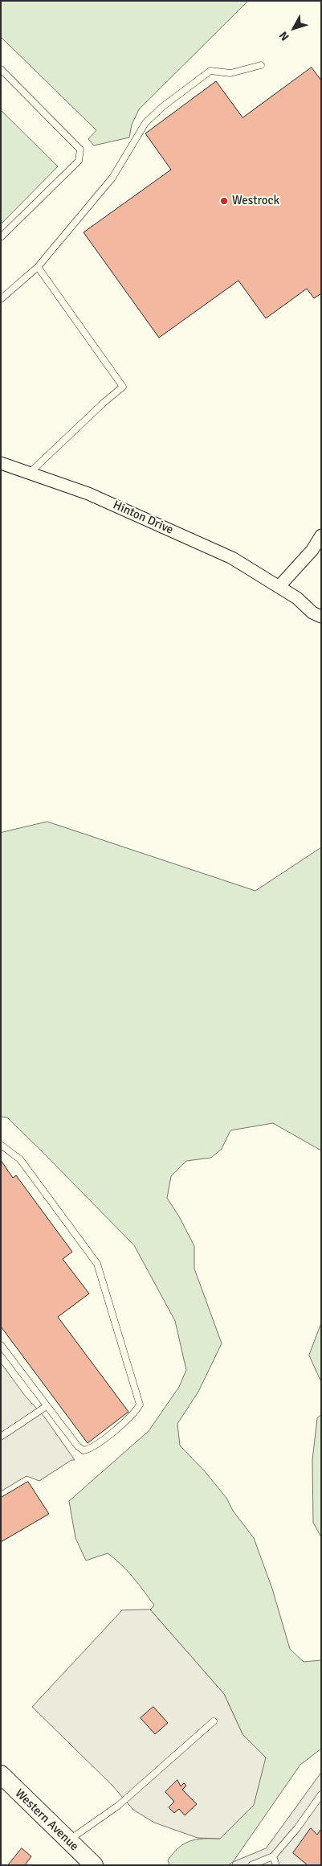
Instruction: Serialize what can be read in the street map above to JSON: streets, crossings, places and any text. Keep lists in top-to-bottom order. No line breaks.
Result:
{"streets":{"main road":["Western Avenue"],"street":["Hinton Drive"]},"places":["Westrock"],"north":"bottom left"}
